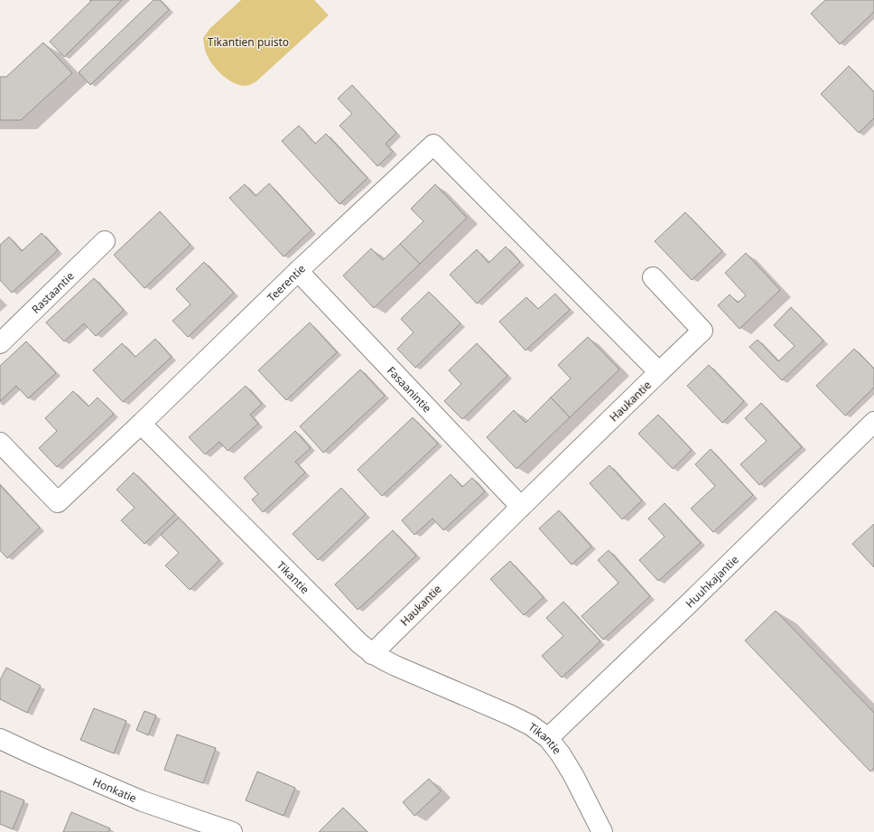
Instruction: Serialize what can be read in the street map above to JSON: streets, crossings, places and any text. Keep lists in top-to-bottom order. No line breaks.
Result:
{"streets":{"street":["Teerentie","Rastaantie","Fasaanintie","Haukantie","Tikantie","Huuhkajantie","Honkatie"]},"crossings":[["Teerentie","Fasaanintie"],["Teerentie","Haukantie"],["Teerentie","Tikantie"],["Fasaanintie","Haukantie"],["Haukantie","Tikantie"],["Tikantie","Huuhkajantie"]],"parks":["Tikantien puisto"]}
